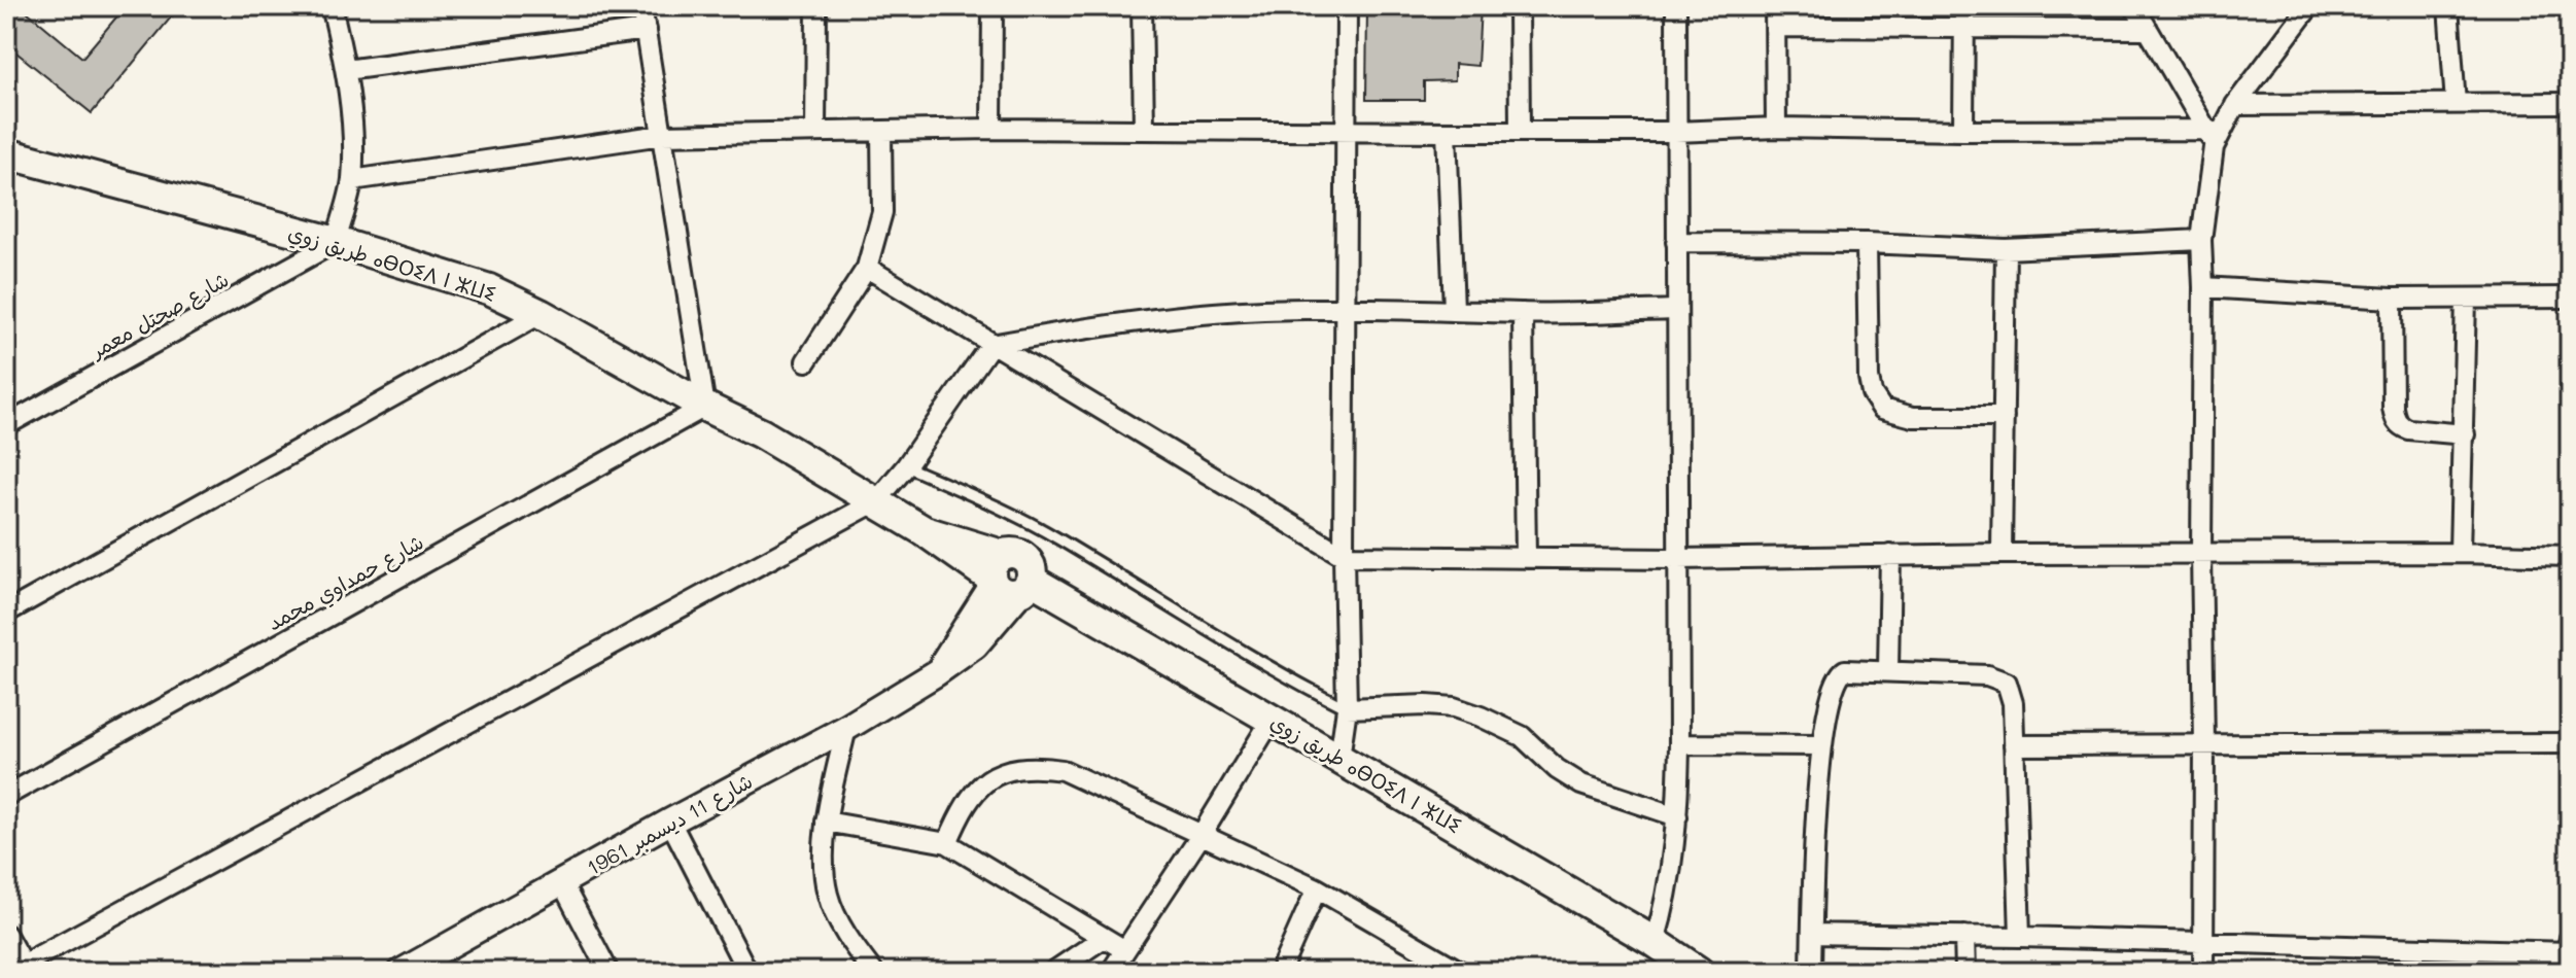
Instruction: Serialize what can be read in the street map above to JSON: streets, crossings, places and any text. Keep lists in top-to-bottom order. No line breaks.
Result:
{"streets":{"main road":["طريق زوي ⴰⴱⵔⵉⴷ ⵏ ⵣⵡⵉ","شارع 11 ديسمبر 1961"],"street":["شارع صحتل معمر","شارع حمداوي محمد"]},"crossings":[["طريق زوي ⴰⴱⵔⵉⴷ ⵏ ⵣⵡⵉ","شارع صحتل معمر"],["طريق زوي ⴰⴱⵔⵉⴷ ⵏ ⵣⵡⵉ","شارع حمداوي محمد"],["طريق زوي ⴰⴱⵔⵉⴷ ⵏ ⵣⵡⵉ","شارع 11 ديسمبر 1961"]]}
